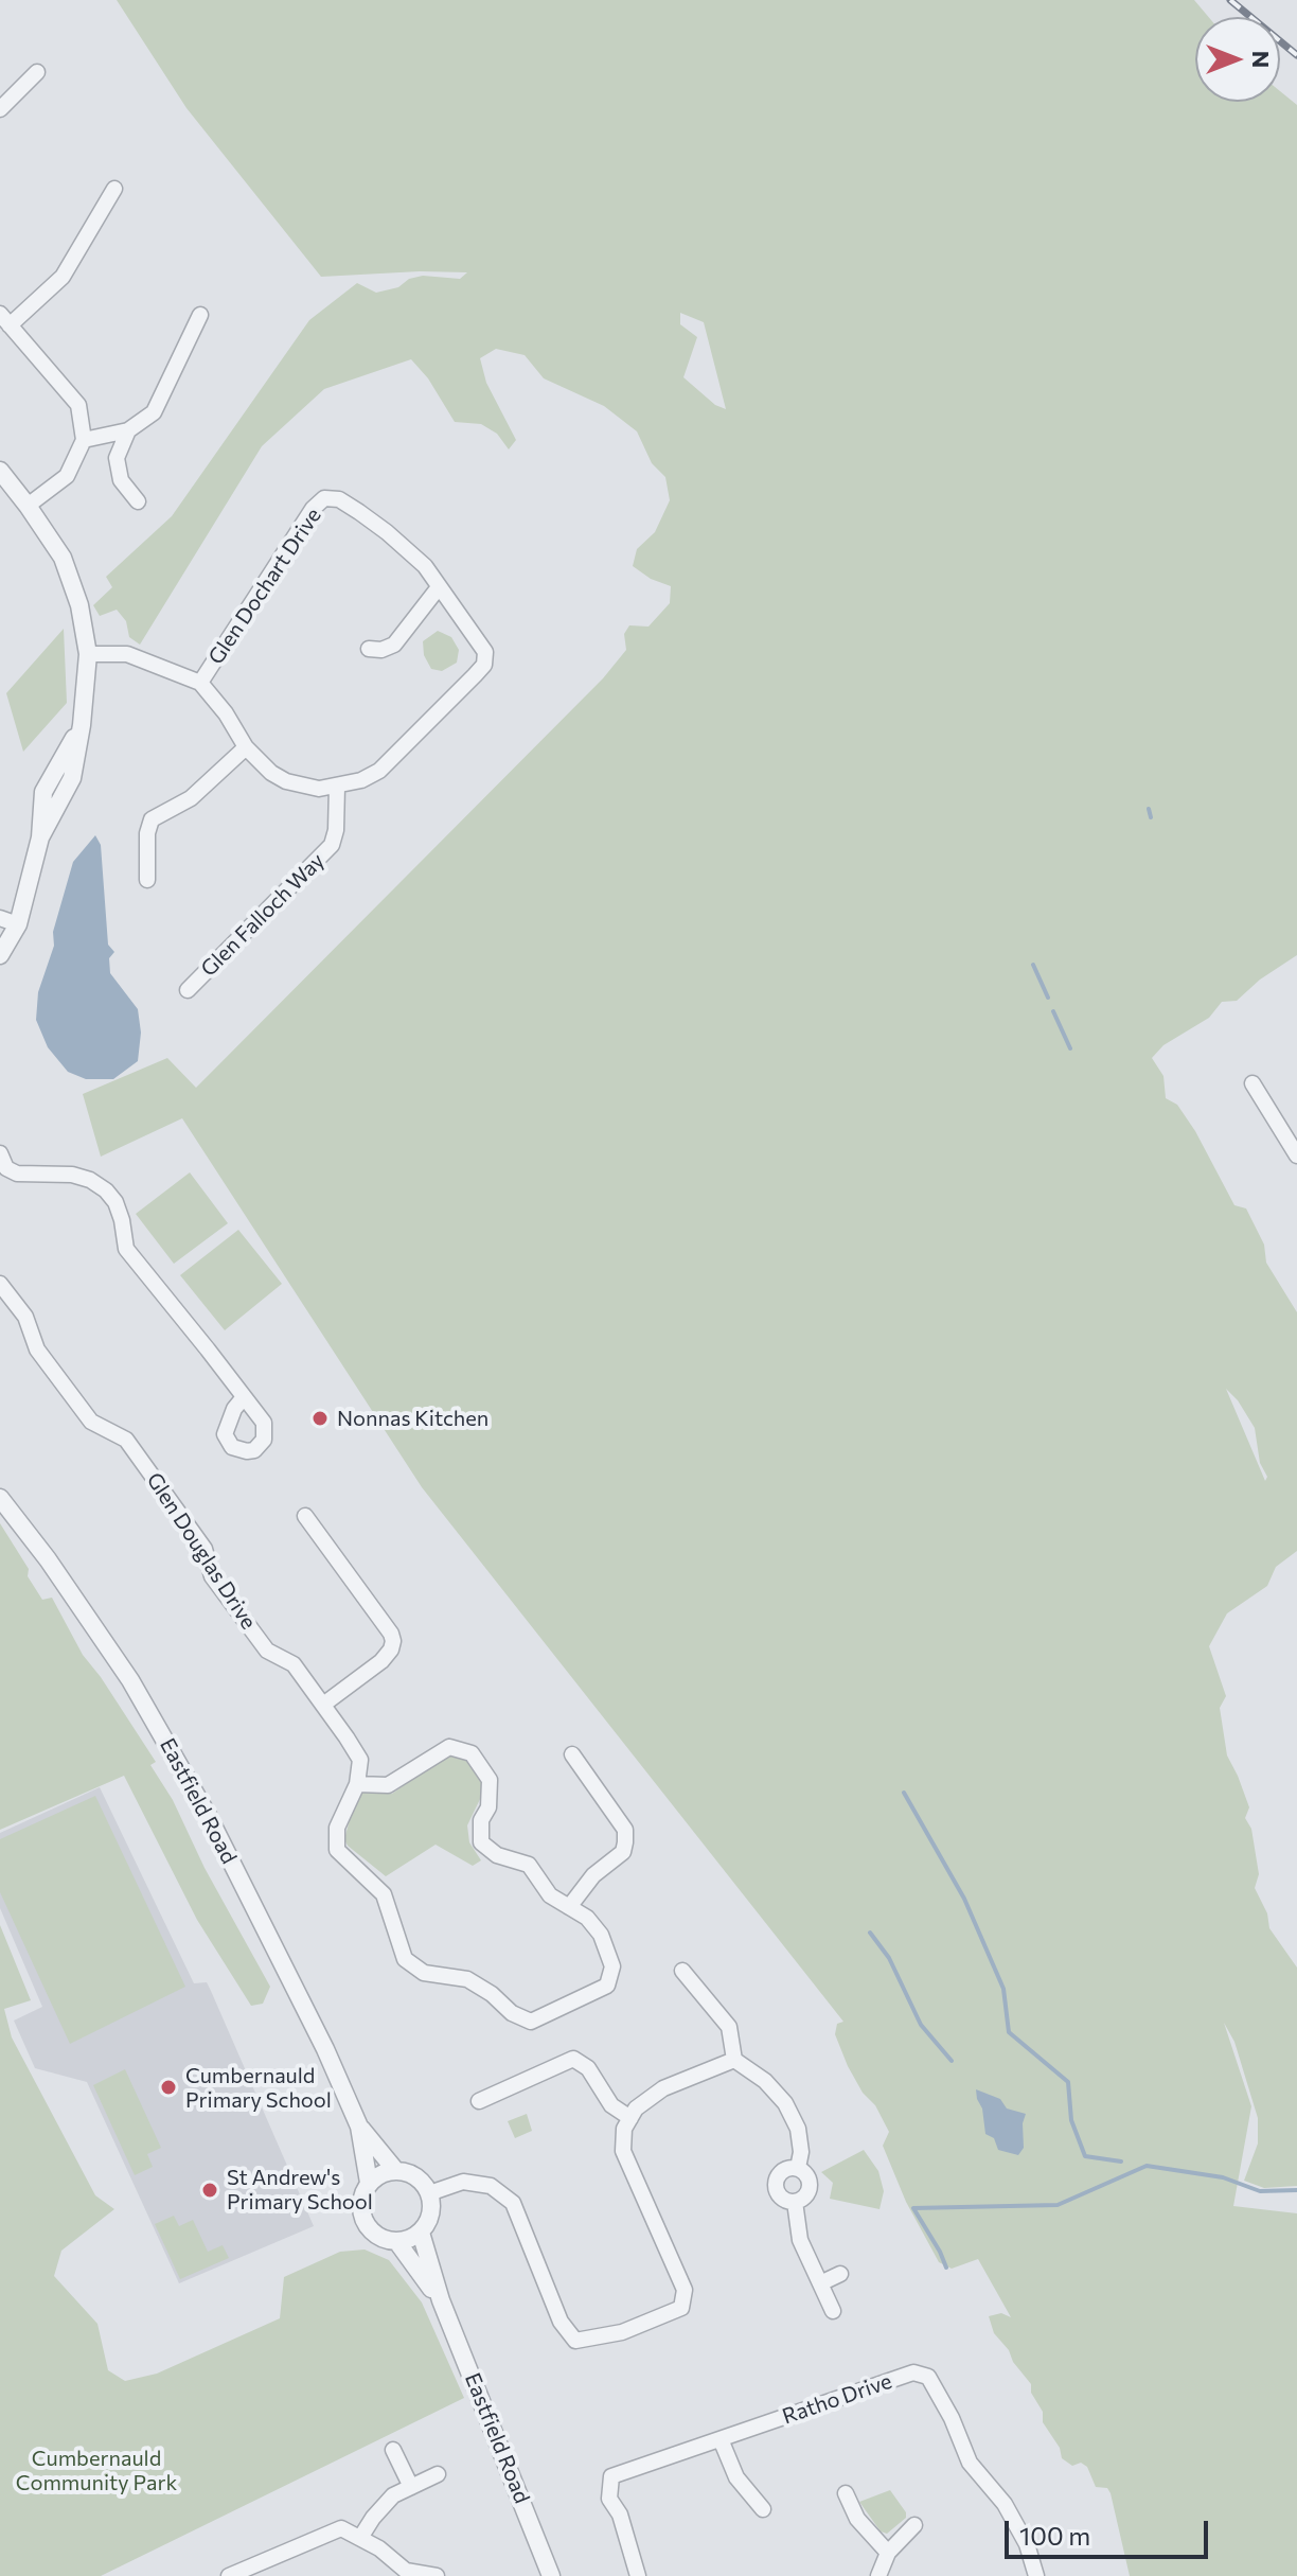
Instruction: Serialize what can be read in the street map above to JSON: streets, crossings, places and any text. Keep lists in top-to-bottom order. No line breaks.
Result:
{"streets":{"street":["Glen Dochart Drive","Glen Falloch Way","Glen Douglas Drive","Eastfield Road","Ratho Drive"]},"crossings":[["Glen Dochart Drive","Glen Falloch Way"]],"parks":["Cumbernauld Community Park"],"places":["Nonnas Kitchen","Cumbernauld Primary School","St Andrew's Primary School"],"scale_bar":"100 m","north":"right"}
